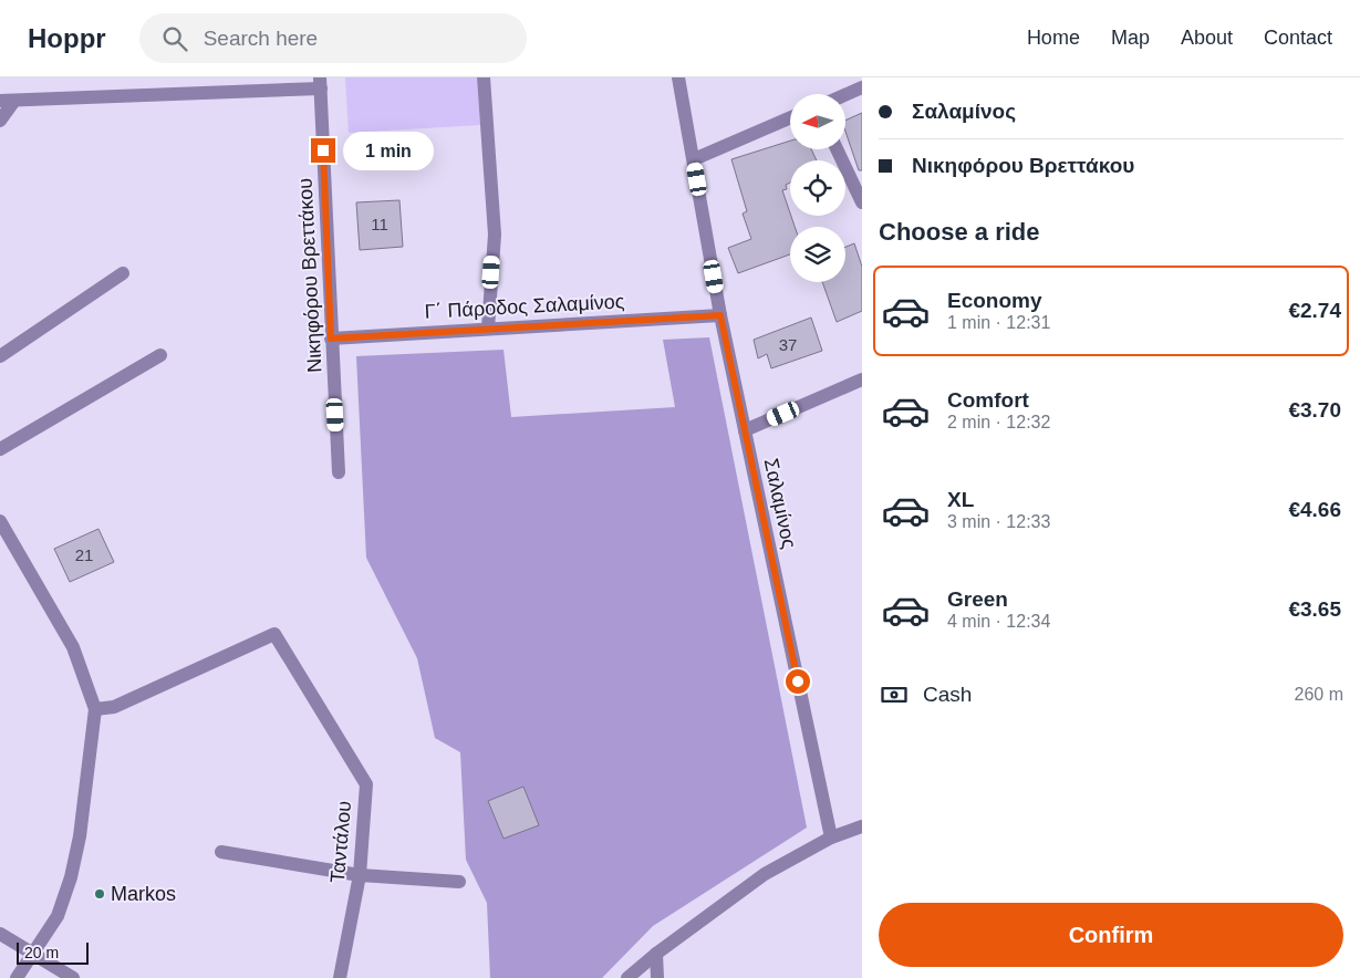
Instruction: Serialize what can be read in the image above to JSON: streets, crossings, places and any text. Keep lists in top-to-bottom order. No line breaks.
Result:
{"streets":{"street":["Νικηφόρου Βρεττάκου","Γ΄ Πάροδος Σαλαμίνος","Σαλαμίνος","Ταντάλου"]},"crossings":[["Νικηφόρου Βρεττάκου","Γ΄ Πάροδος Σαλαμίνος"],["Γ΄ Πάροδος Σαλαμίνος","Σαλαμίνος"]],"places":["Markos"],"house_numbers":["11","37","21"],"scale_bar":"20 m","north":"left","page":{"header":"Hoppr","search":"Search here","nav":["Home","Map","About","Contact"],"banner":["Σαλαμίνος","Νικηφόρου Βρεττάκου"],"bubble":"1 min","heading":"Choose a ride","list":[{"name":"Economy","note":"1 min · 12:31","value":"€2.74"},{"name":"Comfort","note":"2 min · 12:32","value":"€3.70"},{"name":"XL","note":"3 min · 12:33","value":"€4.66"},{"name":"Green","note":"4 min · 12:34","value":"€3.65"}],"pay":["Cash","260 m"],"buttons":"Confirm","scale":"20 m"}}
